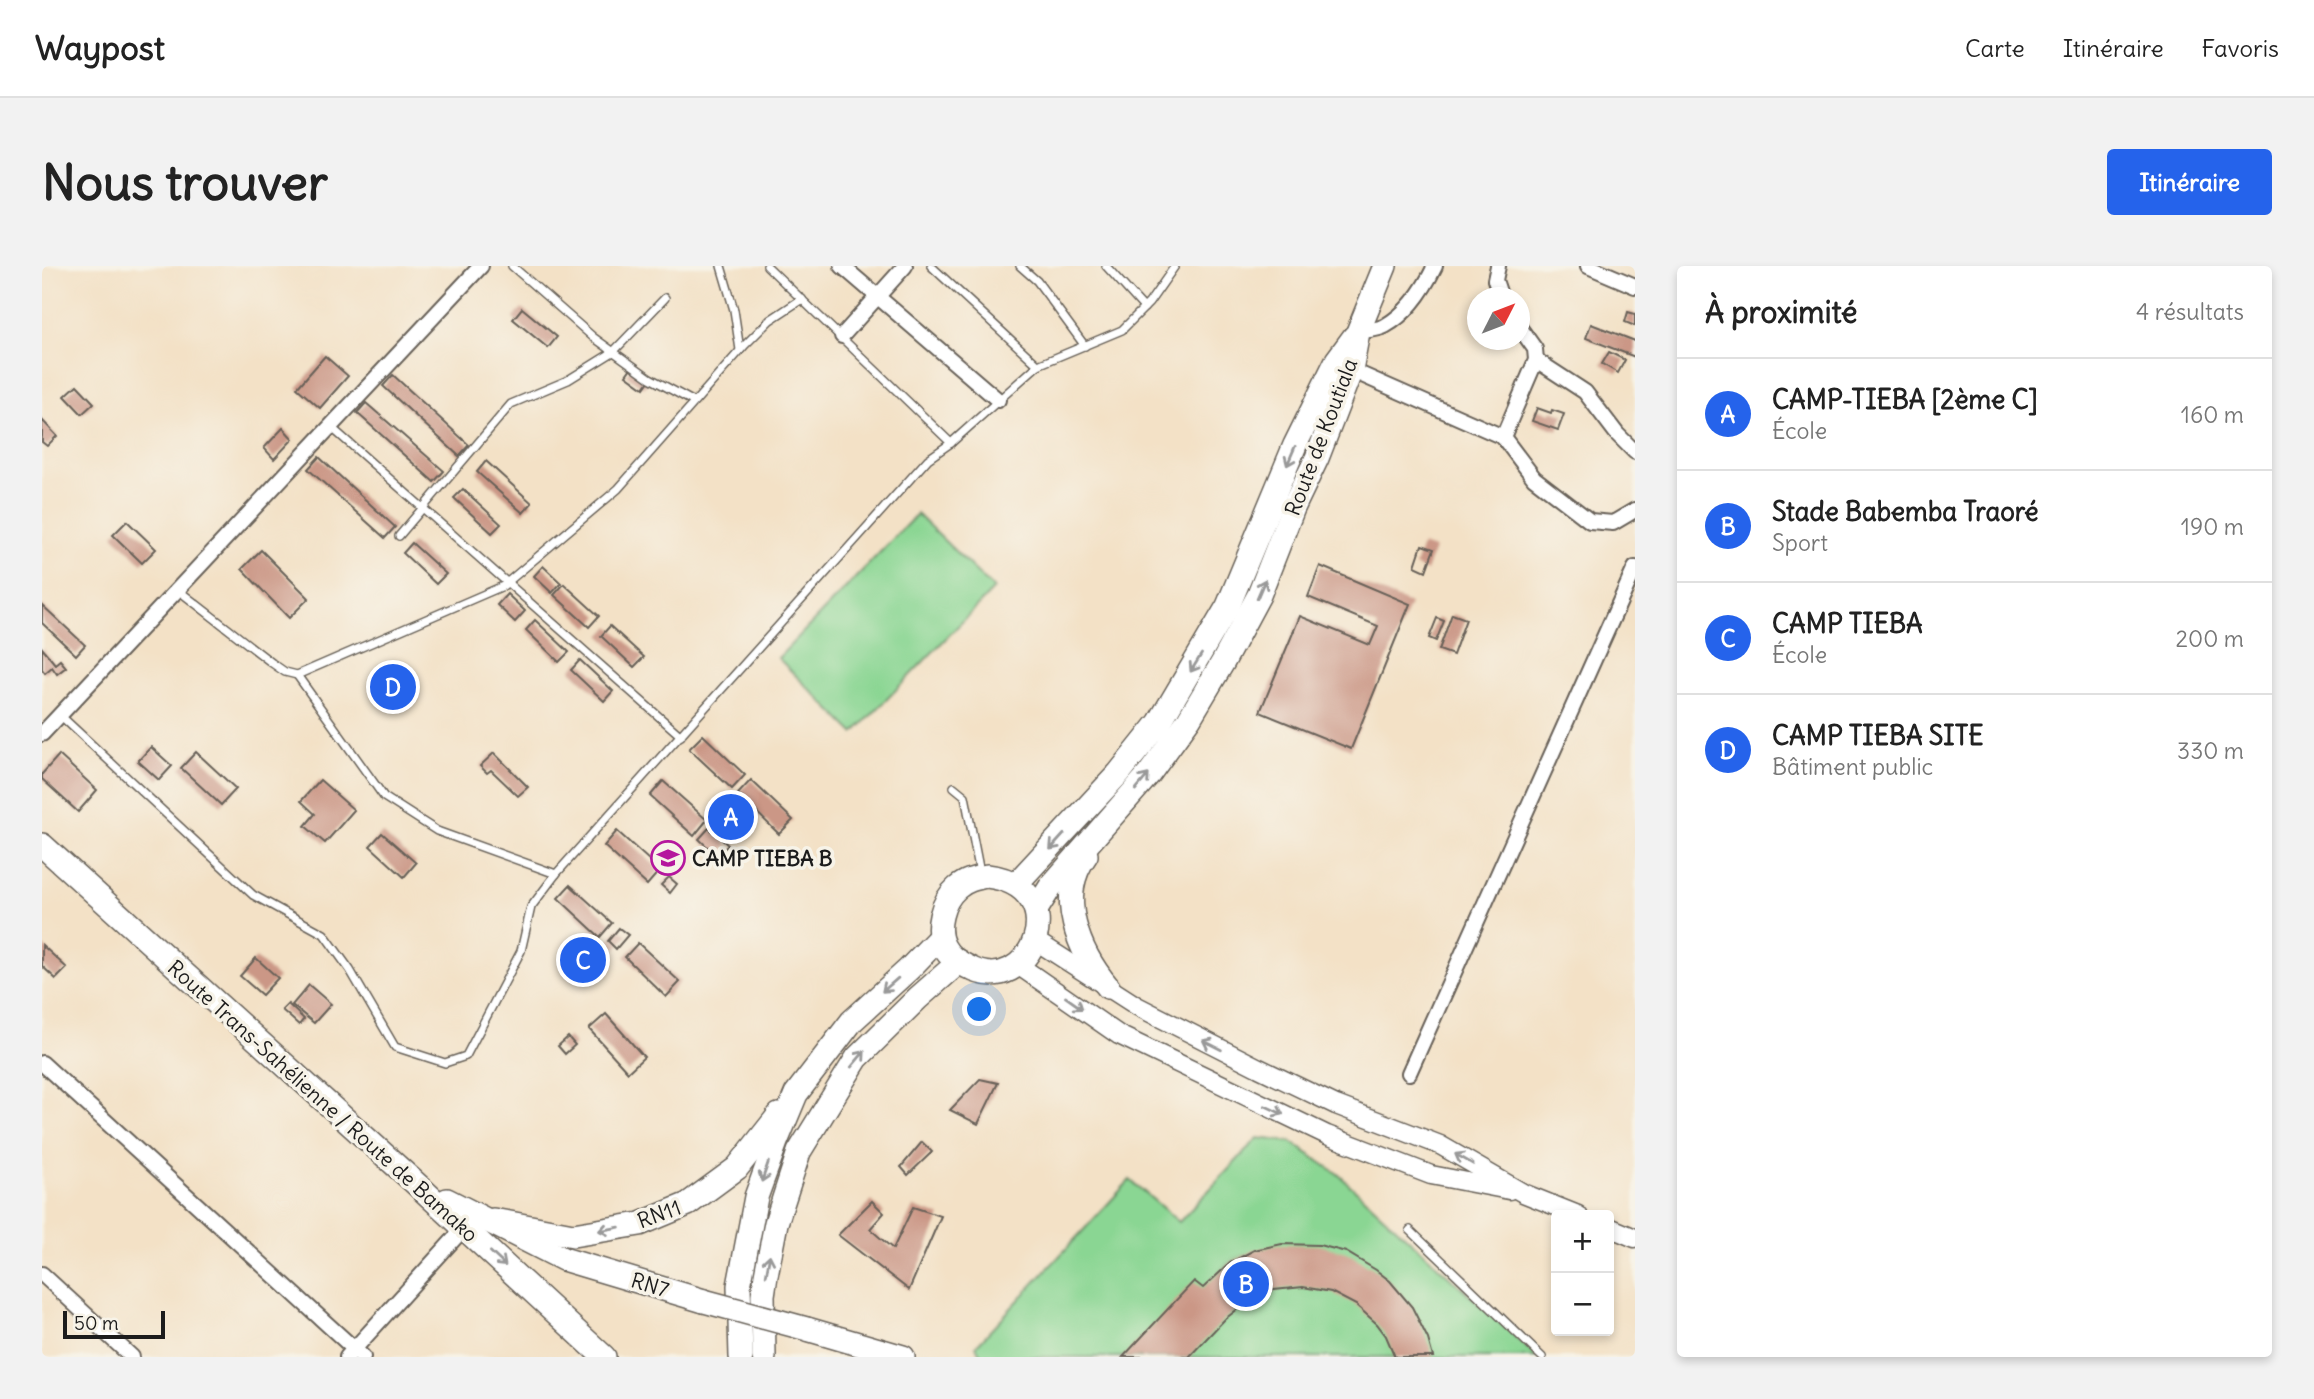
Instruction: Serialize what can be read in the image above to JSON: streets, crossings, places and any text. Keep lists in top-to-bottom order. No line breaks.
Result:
{"streets":{"main road":["Route de Koutiala","Route Trans-Sahélienne / Route de Bamako","RN11","RN7"]},"crossings":[["Route de Koutiala","RN11"],["Route Trans-Sahélienne / Route de Bamako","RN11"],["Route Trans-Sahélienne / Route de Bamako","RN7"],["RN11","RN7"]],"one_way":["RN11"],"places":{"school or university":["CAMP TIEBA B"]},"scale_bar":"50 m","north":"top right","page":{"header":"Waypost","nav":["Carte","Itinéraire","Favoris"],"buttons":"Itinéraire","title":"Nous trouver","heading":["À proximité","4 résultats"],"list":[{"mark":"A","name":"CAMP-TIEBA [2ème C]","note":"École","value":"160 m"},{"mark":"B","name":"Stade Babemba Traoré","note":"Sport","value":"190 m"},{"mark":"C","name":"CAMP TIEBA","note":"École","value":"200 m"},{"mark":"D","name":"CAMP TIEBA SITE","note":"Bâtiment public","value":"330 m"}],"pins":["D","A","C","B"],"map_buttons":["+","−"],"scale":"50 m"}}
